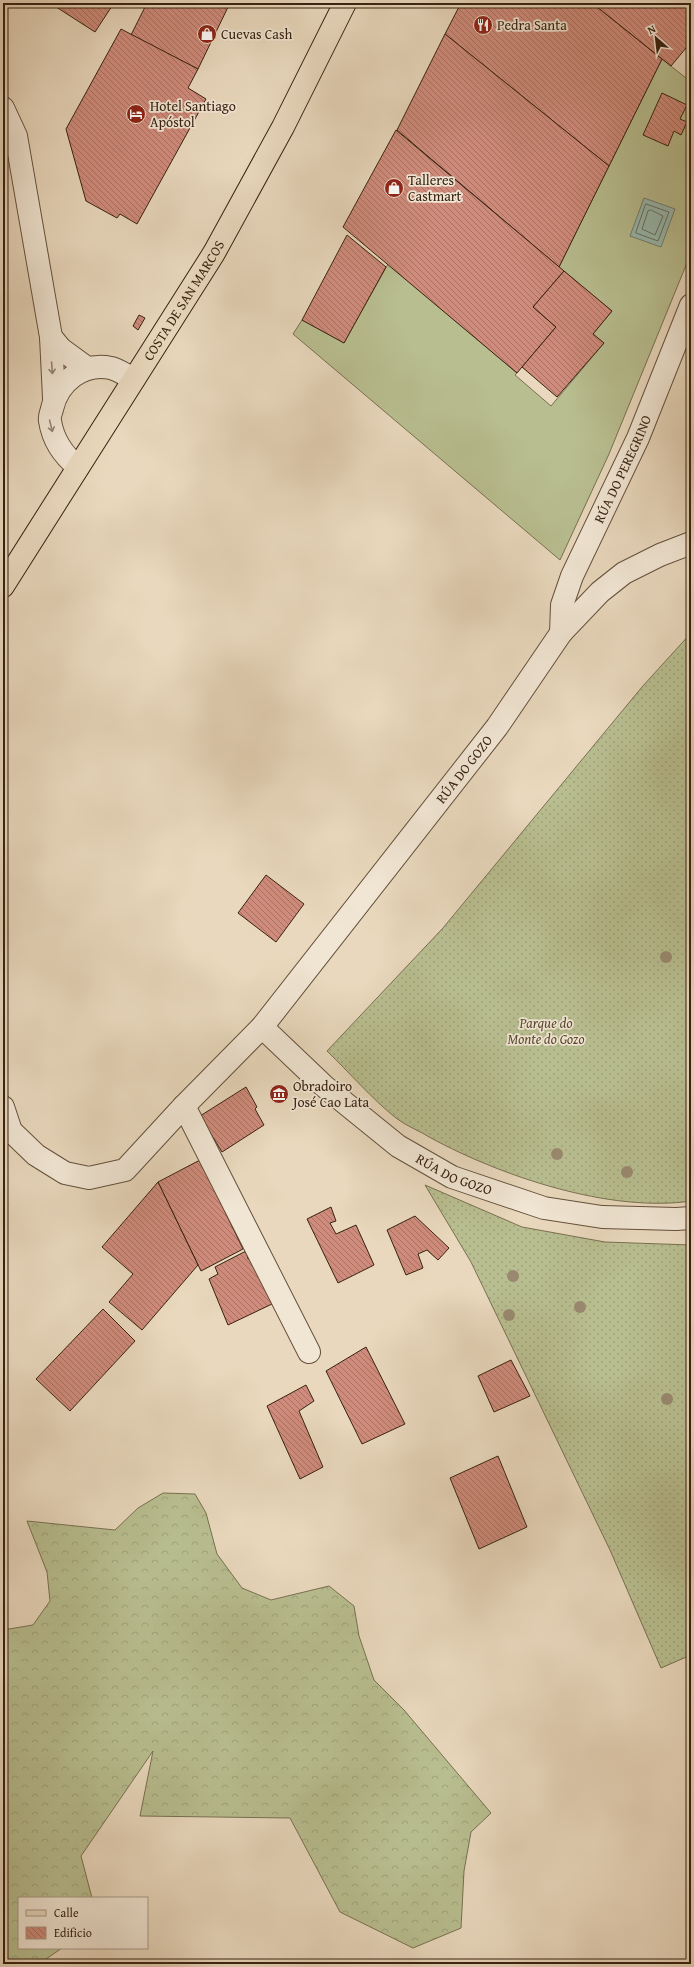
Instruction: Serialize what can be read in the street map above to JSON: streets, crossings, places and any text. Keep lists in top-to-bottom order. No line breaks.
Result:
{"streets":{"main road":["COSTA DE SAN MARCOS"],"street":["RÚA DO PEREGRINO","RÚA DO GOZO"]},"crossings":[["RÚA DO PEREGRINO","RÚA DO GOZO"]],"parks":["Parque do Monte do Gozo"],"places":{"restaurant":["Pedra Santa"],"shop":["Cuevas Cash","Talleres Castmart"],"hotel":["Hotel Santiago Apóstol"],"museum":["Obradoiro José Cao Lata"]},"legend":["Calle","Edificio"],"north":"top left"}
